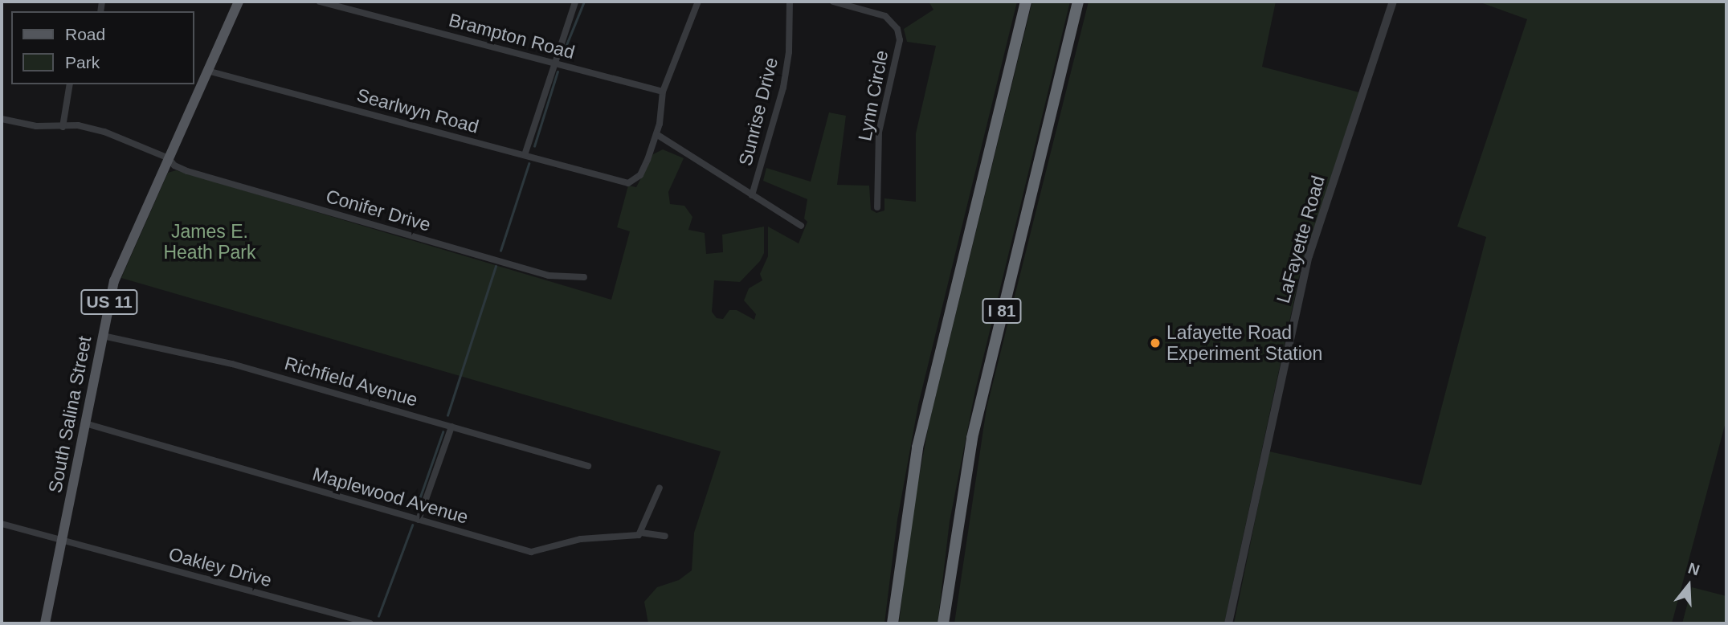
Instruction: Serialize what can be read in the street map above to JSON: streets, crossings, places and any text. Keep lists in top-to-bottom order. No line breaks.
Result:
{"streets":{"highway":["I 81"],"main road":["US 11","South Salina Street"],"street":["Brampton Road","Lynn Circle","Searlwyn Road","Sunrise Drive","Conifer Drive","LaFayette Road","Richfield Avenue","Maplewood Avenue","Oakley Drive"]},"crossings":[["Searlwyn Road","South Salina Street"],["Conifer Drive","South Salina Street"],["Richfield Avenue","South Salina Street"],["South Salina Street","Maplewood Avenue"],["South Salina Street","Oakley Drive"]],"parks":["James E. Heath Park"],"places":["Lafayette Road Experiment Station"],"legend":["Road","Park"],"north":"top"}
